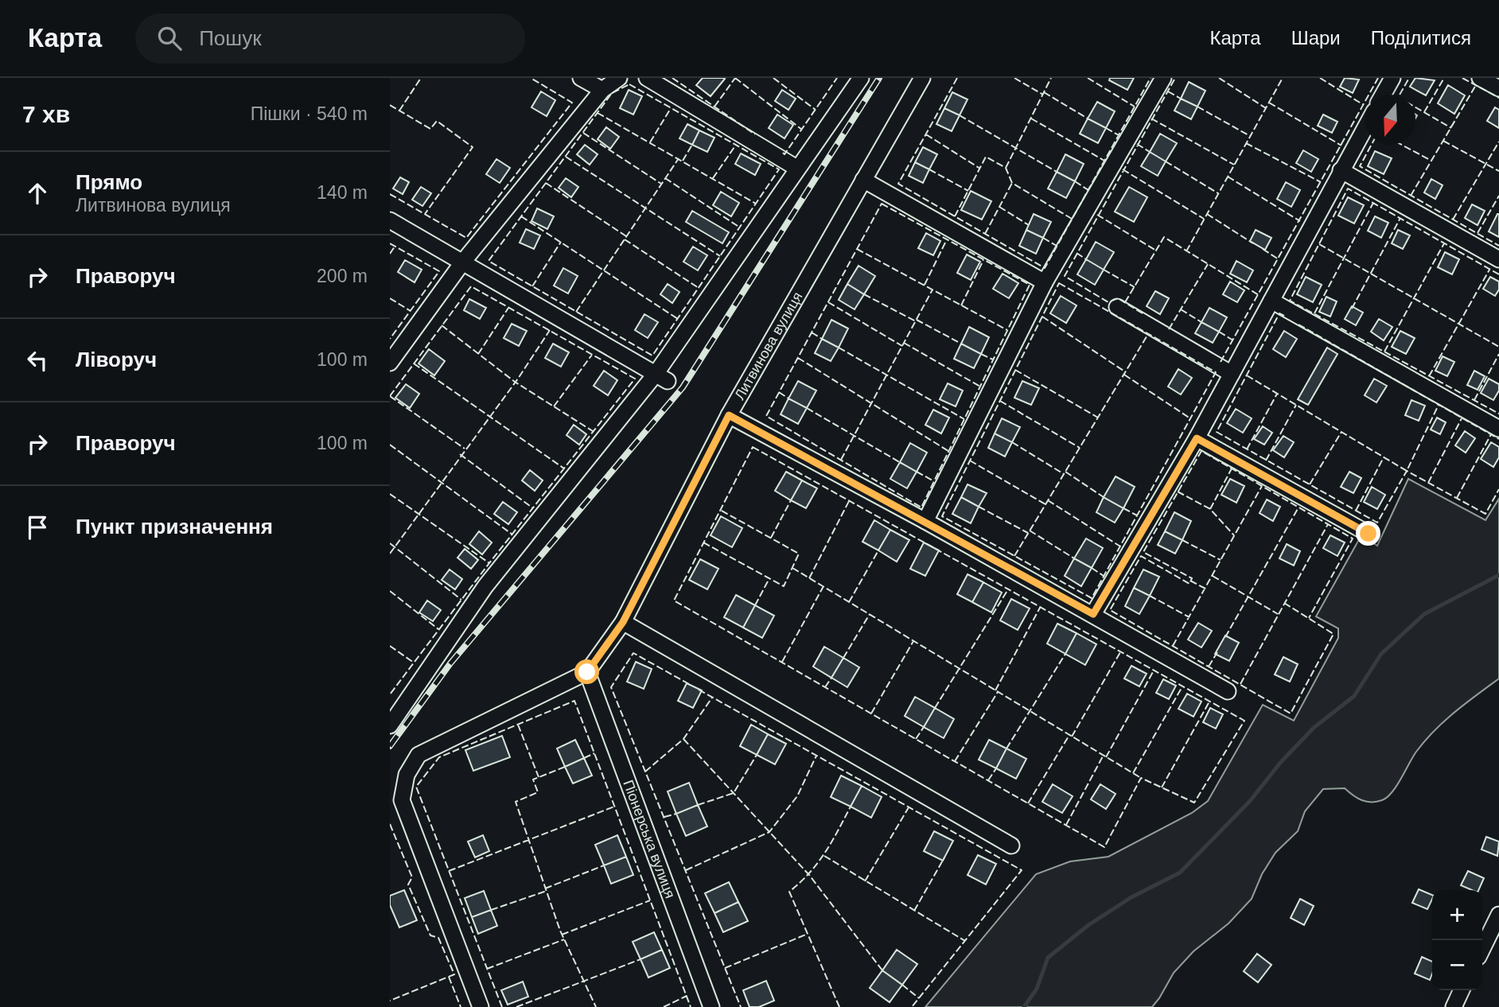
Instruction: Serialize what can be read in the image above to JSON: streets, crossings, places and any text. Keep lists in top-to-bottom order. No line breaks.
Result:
{"streets":{"street":["Литвинова вулиця","Піонерська вулиця"]},"crossings":[["Литвинова вулиця","Піонерська вулиця"]],"north":"bottom","page":{"header":"Карта","search":"Пошук","nav":["Карта","Шари","Поділитися"],"heading":["7 хв","Пішки · 540 m"],"list":[["Прямо","Литвинова вулиця","140 m"],["Праворуч","200 m"],["Ліворуч","100 m"],["Праворуч","100 m"],"Пункт призначення"],"map_buttons":["+","−"]}}
